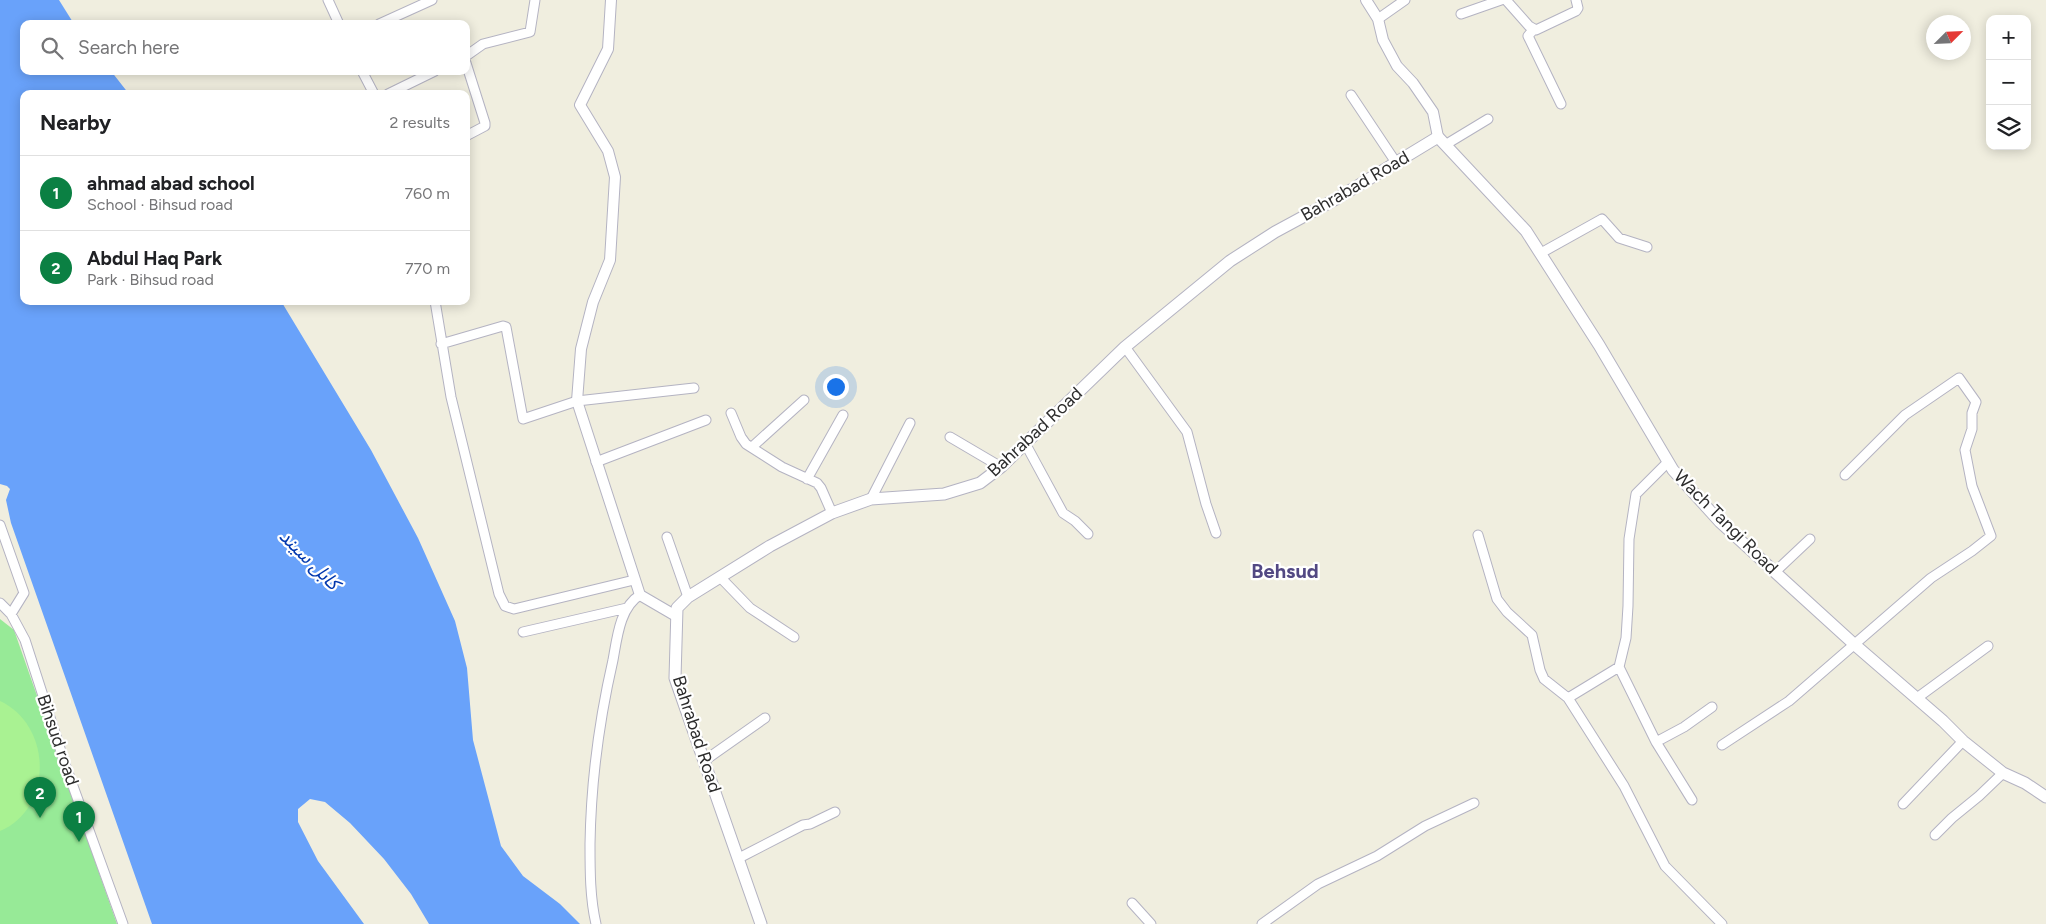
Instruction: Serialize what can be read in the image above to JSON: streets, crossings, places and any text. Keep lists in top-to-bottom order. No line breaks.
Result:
{"streets":{"main road":["Bahrabad Road","Wach Tangi Road"],"street":["Bihsud road"]},"crossings":[["Bahrabad Road","Wach Tangi Road"]],"districts":["Behsud"],"water":["کابل سيند"],"north":"top right","page":{"map_buttons":["+","−"],"search":"Search here","heading":["Nearby","2 results"],"list":[{"mark":"1","name":"ahmad abad school","note":"School · Bihsud road","value":"760 m"},{"mark":"2","name":"Abdul Haq Park","note":"Park · Bihsud road","value":"770 m"}],"pins":["2","1"]}}
